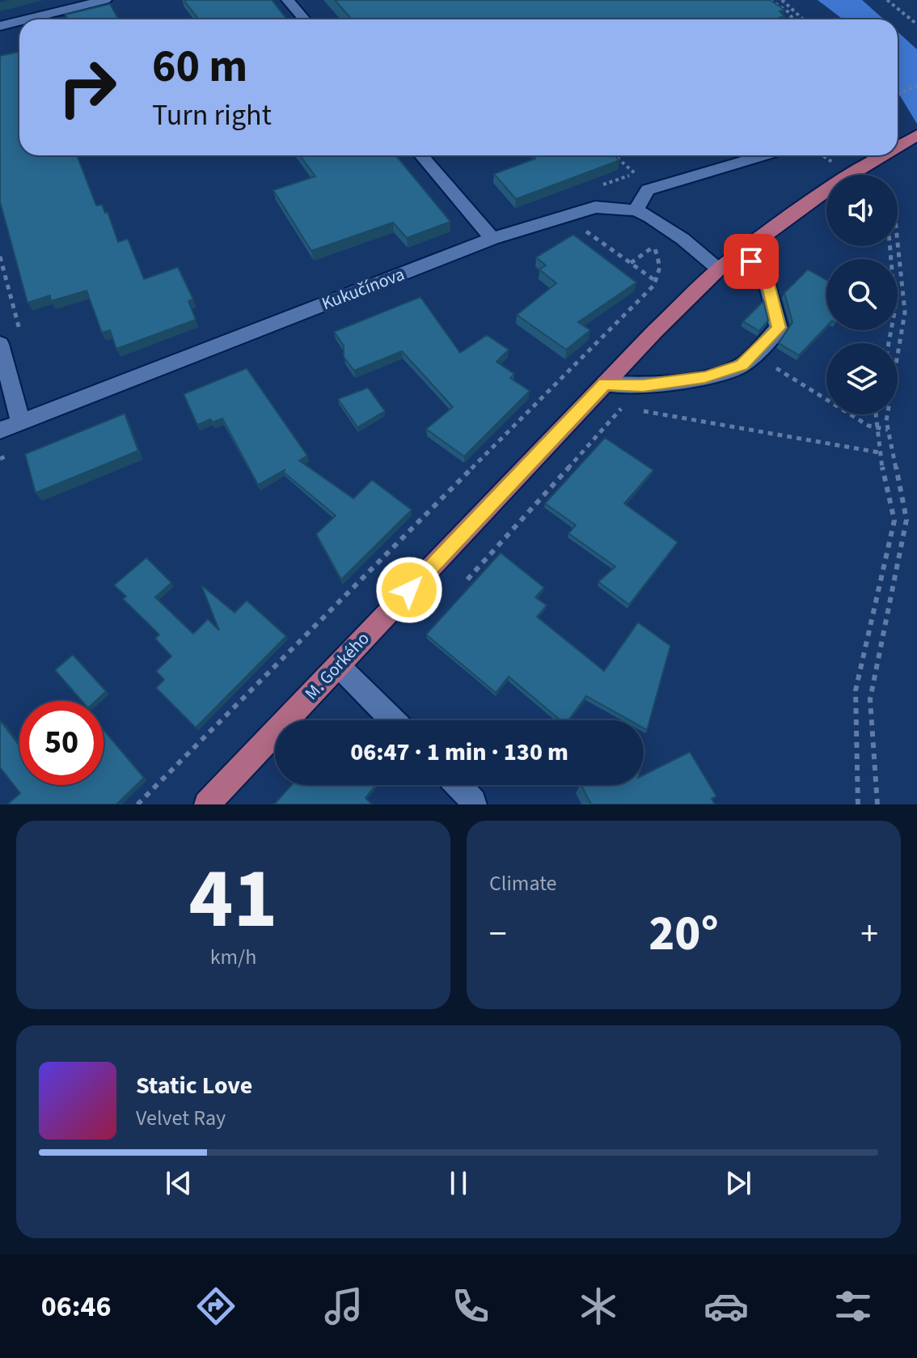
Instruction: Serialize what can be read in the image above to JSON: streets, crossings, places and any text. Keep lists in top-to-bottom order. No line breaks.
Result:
{"streets":{"main road":["M. Gorkého"],"street":["Kukučínova"]},"crossings":[["Kukučínova","M. Gorkého"]],"page":{"turn":["60 m","Turn right"],"limit":"50","trip":"06:47 · 1 min · 130 m","tile":[["41","km/h"],"Climate"],"heat":["−","20°","+"],"song":["Static Love","Velvet Ray"],"tabs":"06:46"}}
